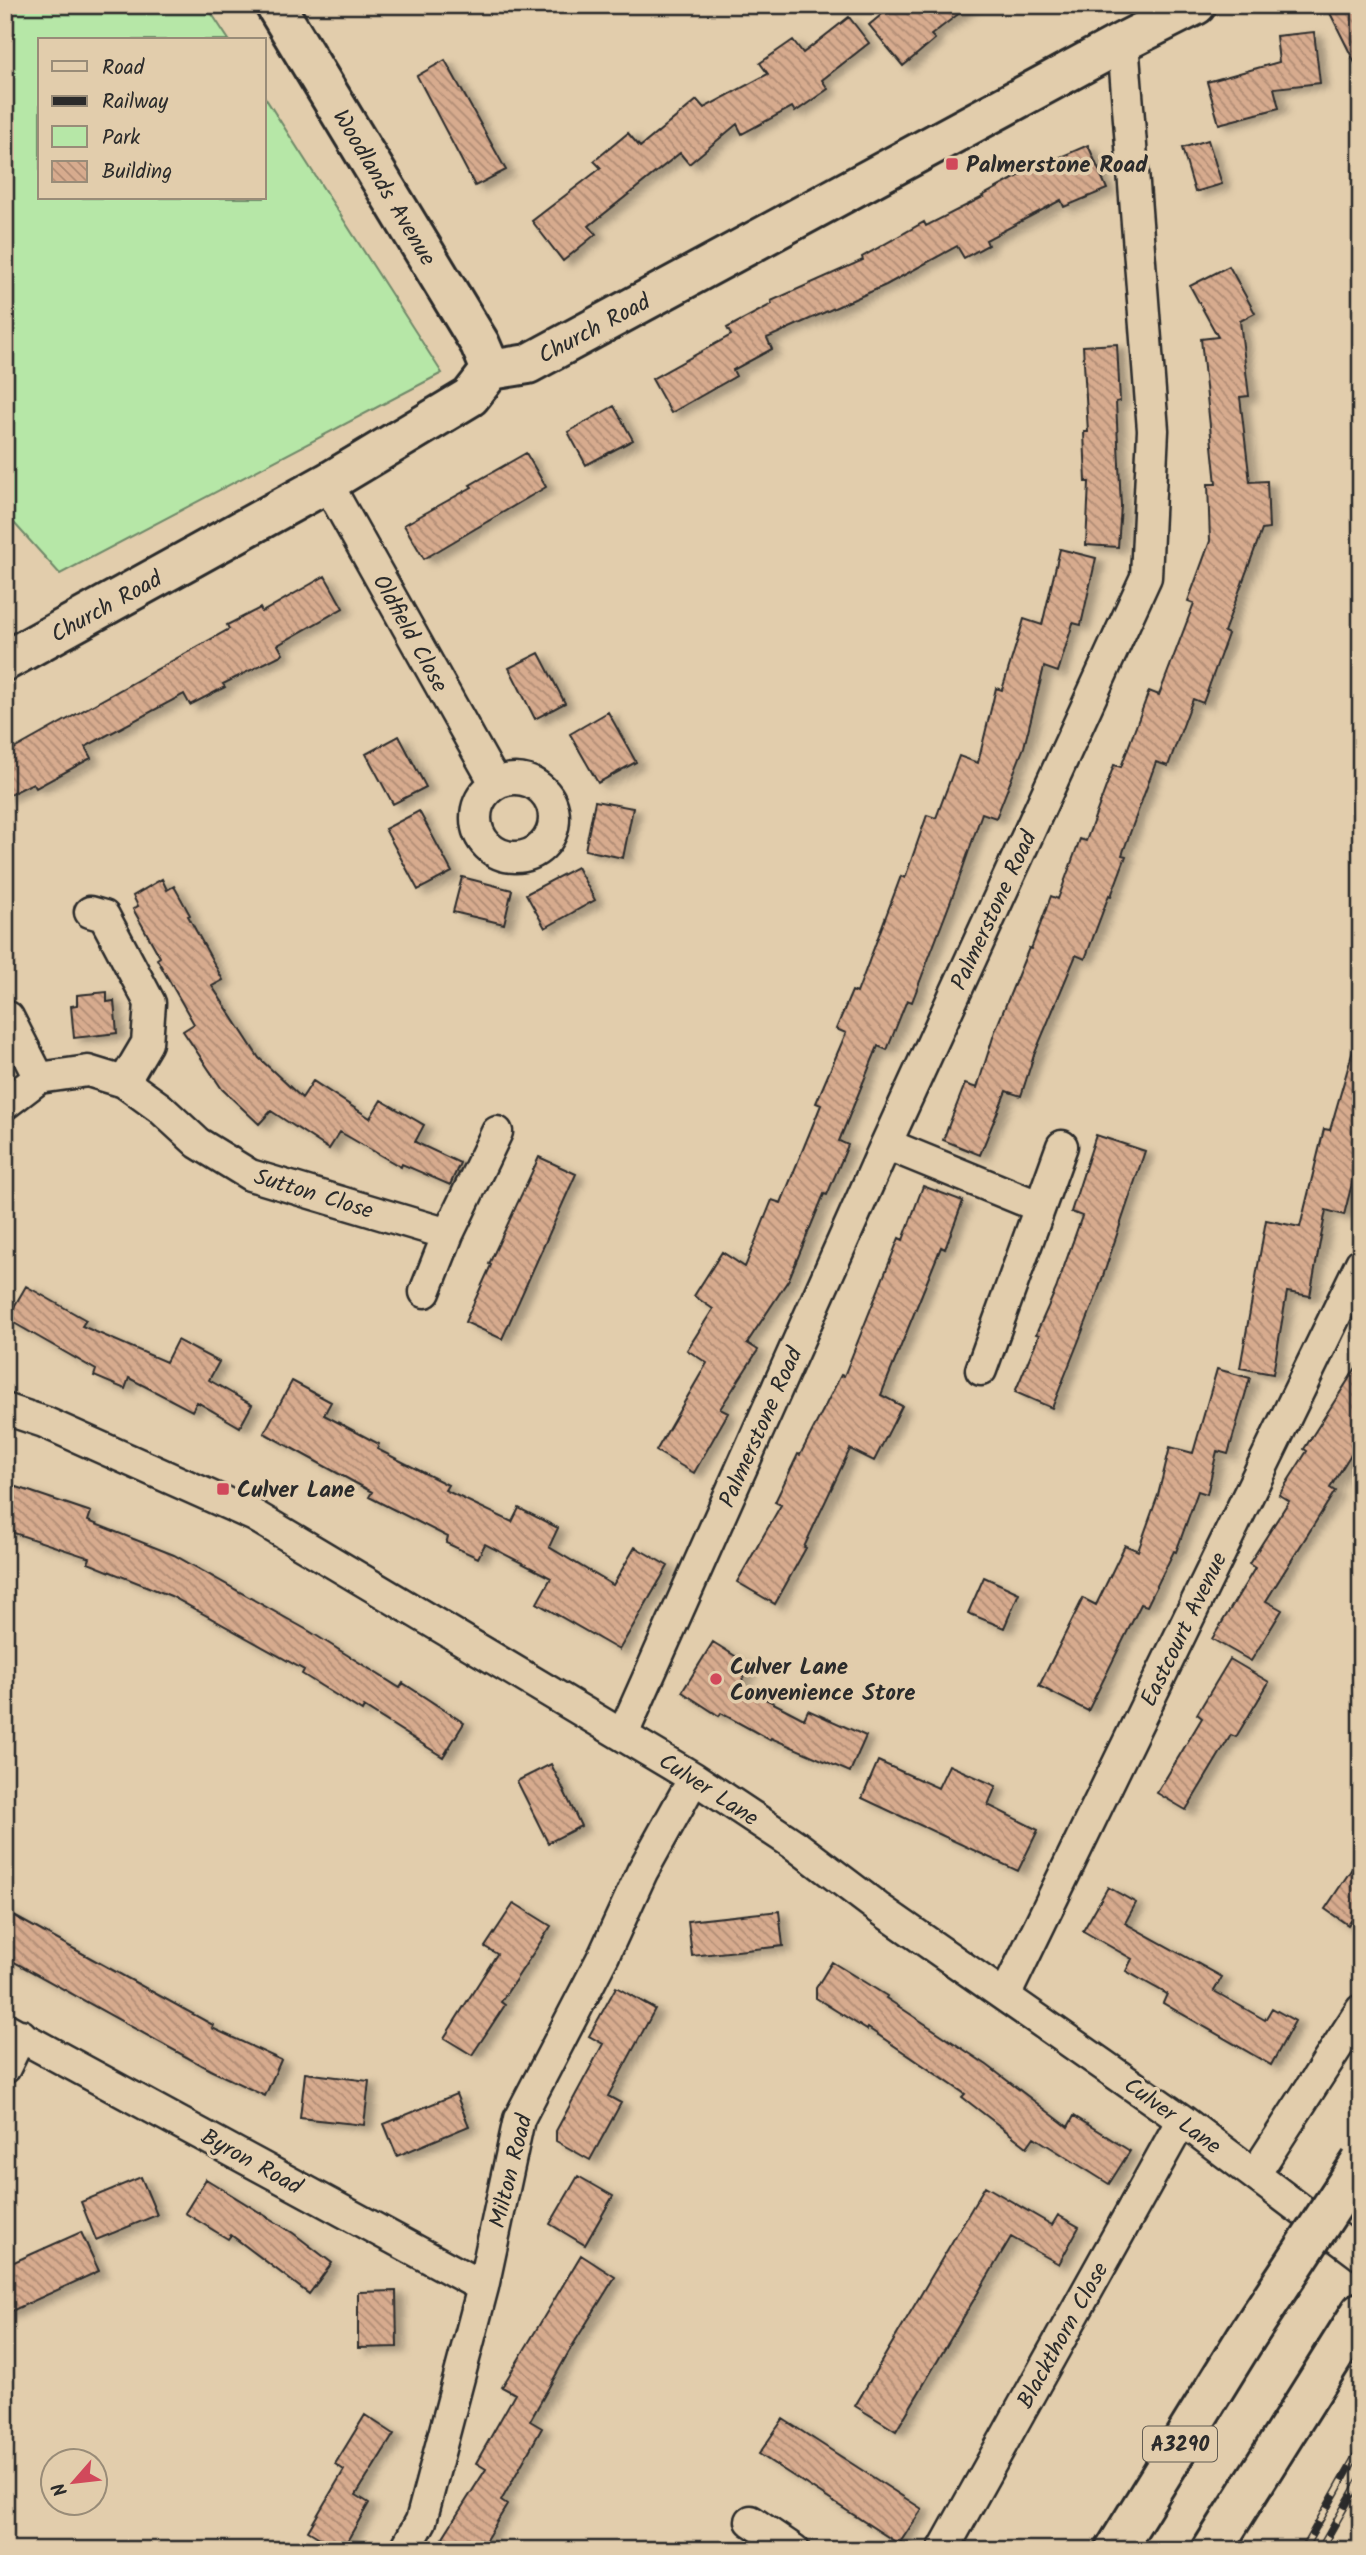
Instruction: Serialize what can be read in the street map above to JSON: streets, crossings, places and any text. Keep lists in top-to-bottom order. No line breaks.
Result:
{"streets":{"main road":["Woodlands Avenue","Church Road","A3290"],"street":["Oldfield Close","Palmerstone Road","Sutton Close","Eastcourt Avenue","Culver Lane","Byron Road","Milton Road","Blackthorn Close"]},"crossings":[["Woodlands Avenue","Church Road"],["Church Road","Oldfield Close"],["Church Road","Palmerstone Road"],["Palmerstone Road","Culver Lane"],["Eastcourt Avenue","Culver Lane"],["Culver Lane","Milton Road"],["Culver Lane","Blackthorn Close"],["Byron Road","Milton Road"]],"places":{"transit":["Palmerstone Road","Culver Lane"],"other":["Culver Lane Convenience Store"]},"legend":["Road","Railway","Park","Building"],"north":"bottom left"}
